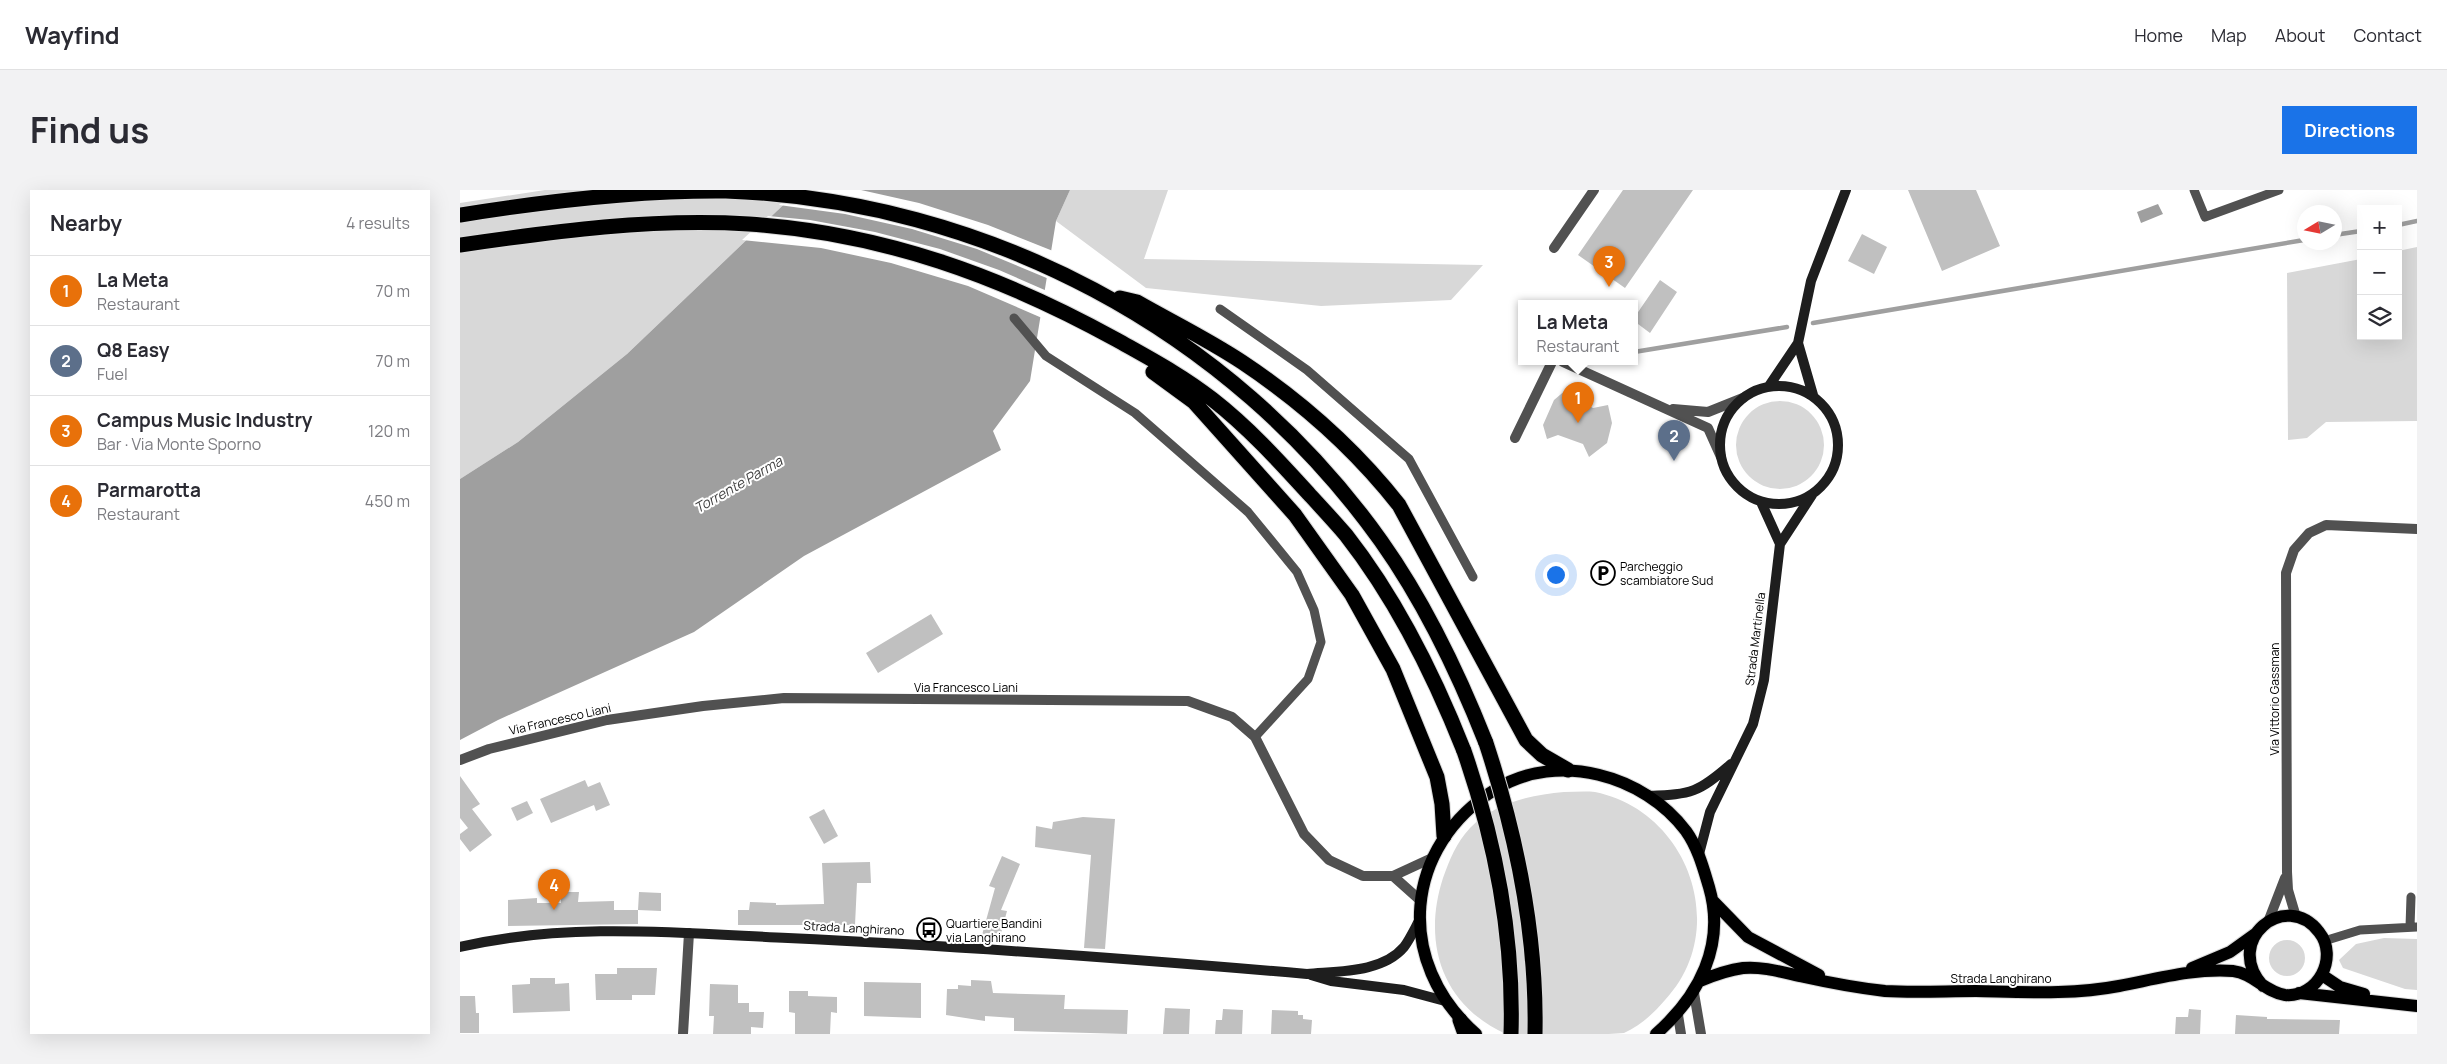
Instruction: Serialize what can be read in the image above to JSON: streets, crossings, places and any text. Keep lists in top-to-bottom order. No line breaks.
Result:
{"streets":{"main road":["Strada Langhirano"],"street":["Strada Martinella","Via Francesco Liani","Via Vittorio Gassman"]},"crossings":[["Strada Martinella","Strada Langhirano"],["Via Francesco Liani","Strada Langhirano"],["Via Vittorio Gassman","Strada Langhirano"]],"water":["Torrente Parma"],"places":{"parking":["Parcheggio scambiatore Sud"],"bus stop":["Quartiere Bandini via Langhirano"]},"north":"left","page":{"header":"Wayfind","nav":["Home","Map","About","Contact"],"title":"Find us","buttons":"Directions","heading":["Nearby","4 results"],"map_buttons":["+","−"],"pins":["3","1","2","4"],"list":[{"mark":"1","name":"La Meta","note":"Restaurant","value":"70 m"},{"mark":"2","name":"Q8 Easy","note":"Fuel","value":"70 m"},{"mark":"3","name":"Campus Music Industry","note":"Bar · Via Monte Sporno","value":"120 m"},{"mark":"4","name":"Parmarotta","note":"Restaurant","value":"450 m"}],"popup":["La Meta","Restaurant"]}}
